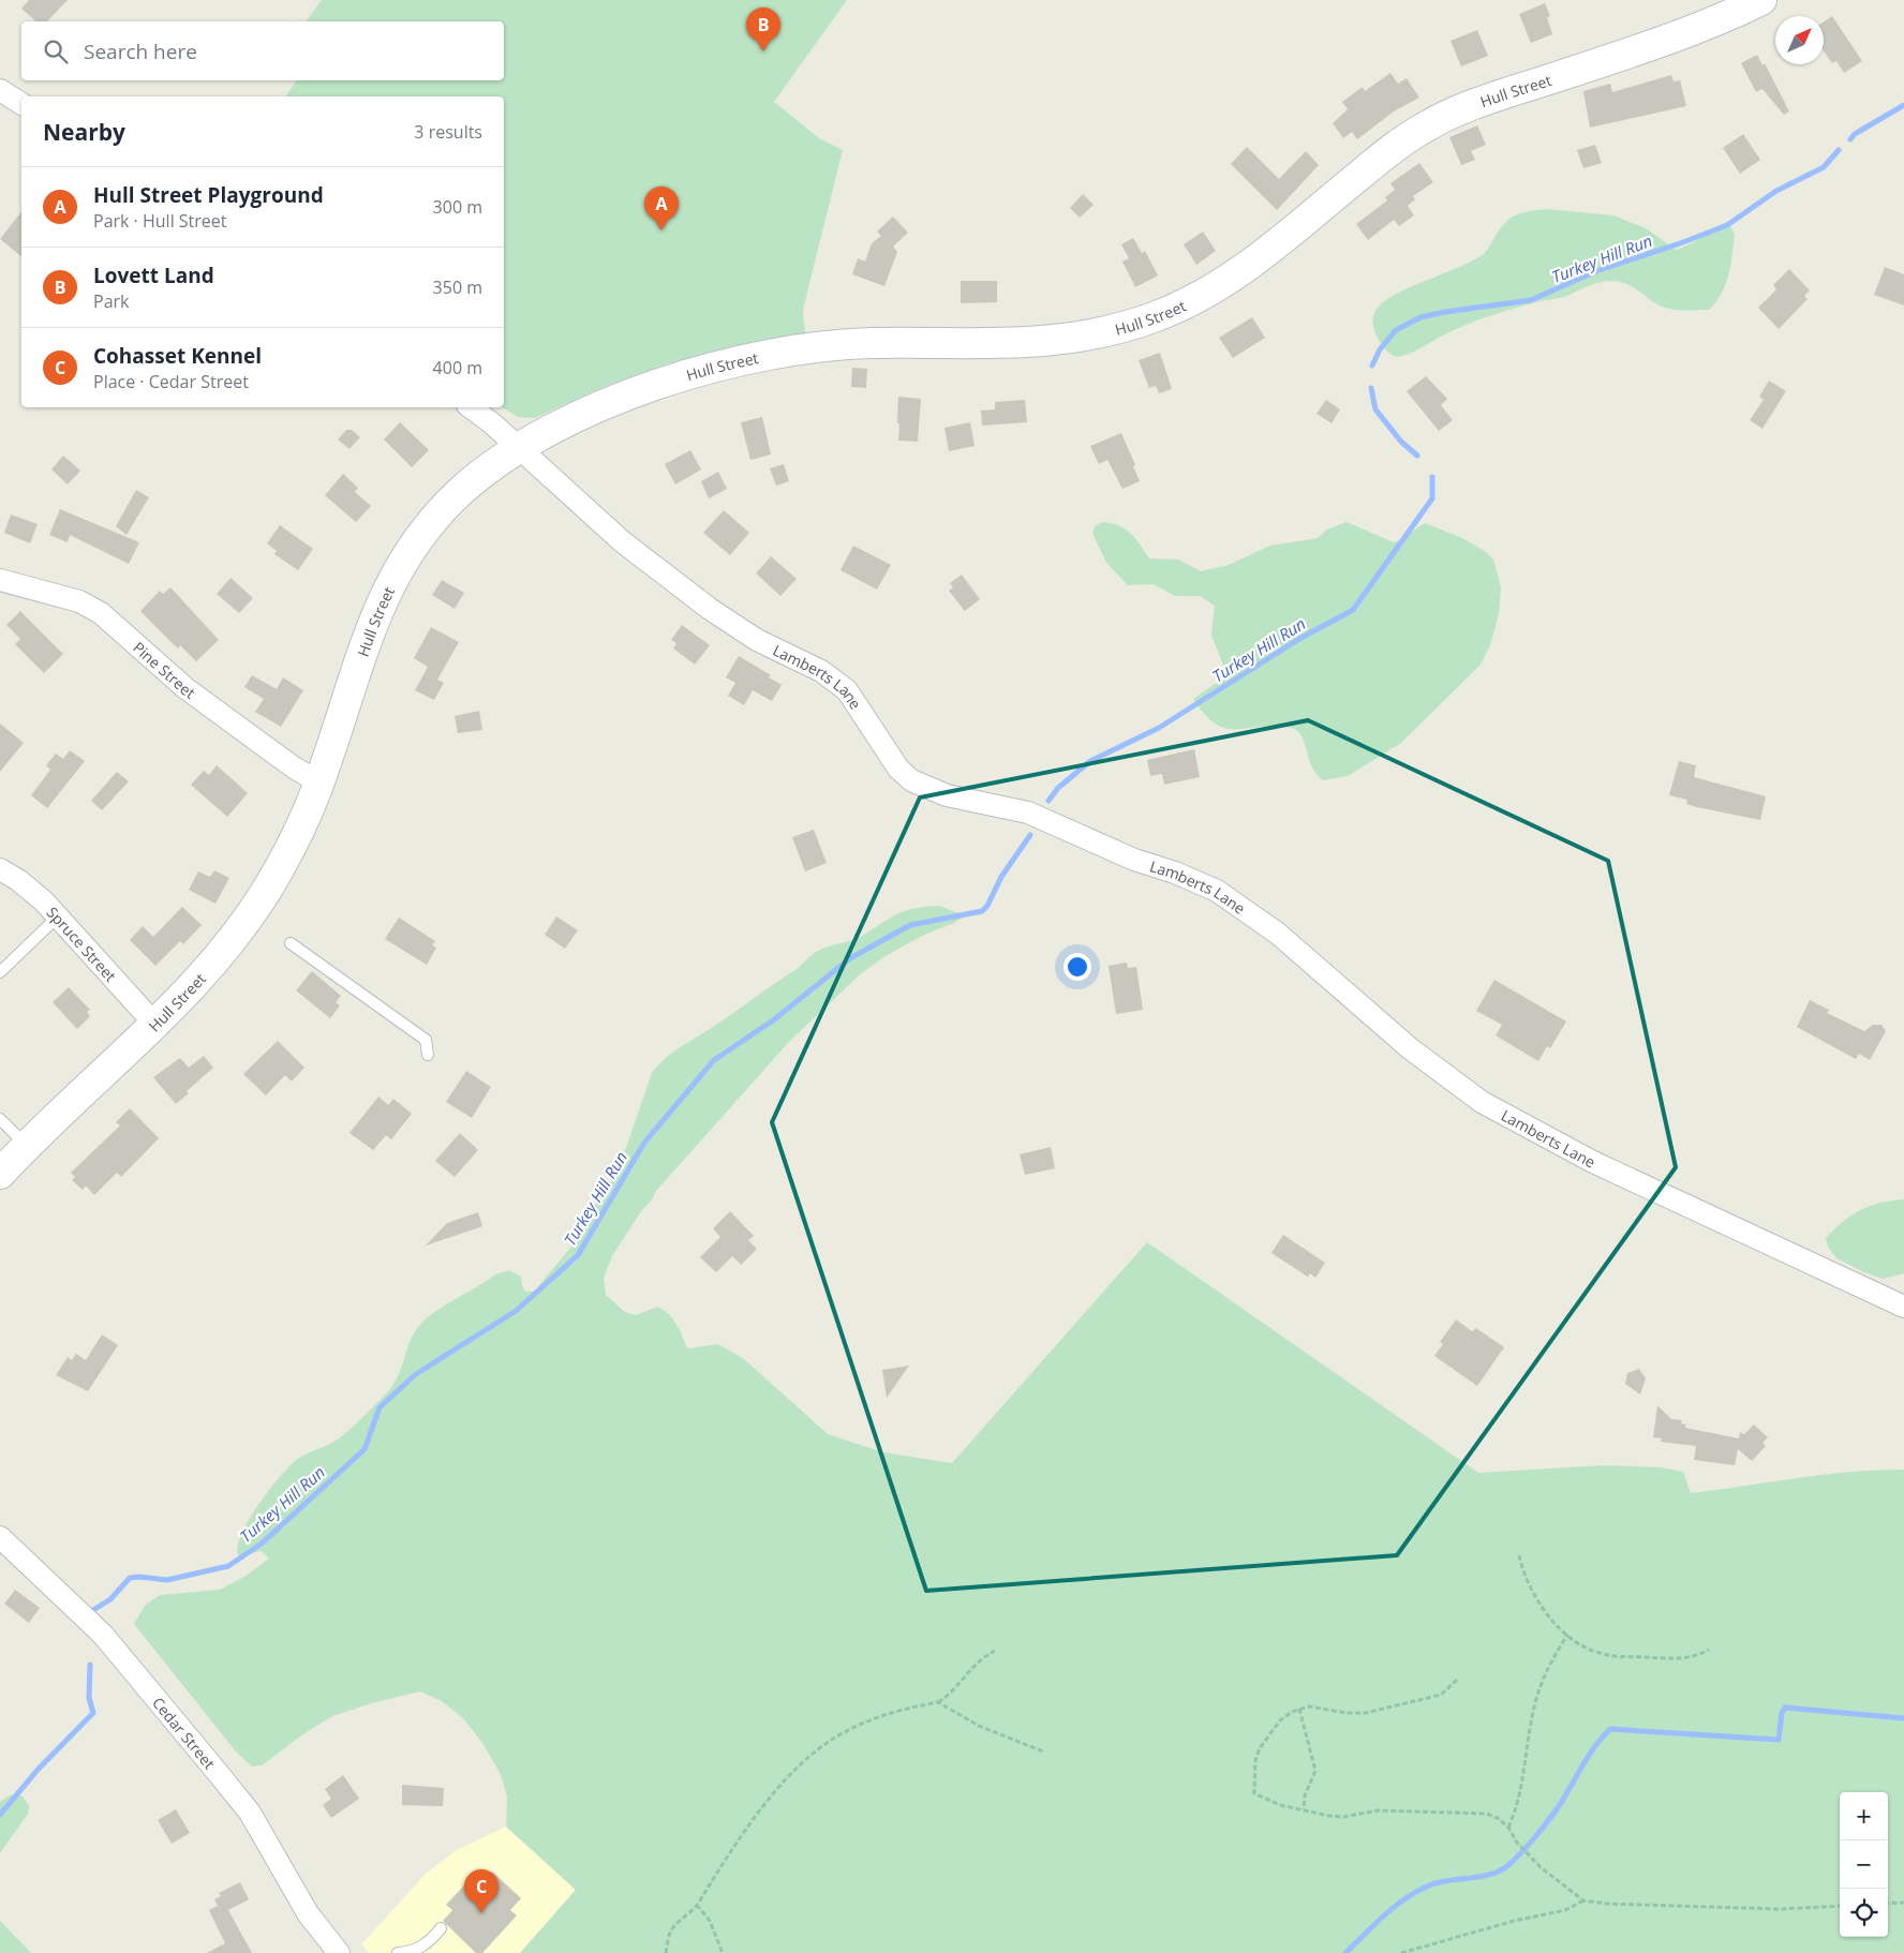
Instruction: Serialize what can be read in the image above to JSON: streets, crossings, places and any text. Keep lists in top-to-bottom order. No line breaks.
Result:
{"streets":{"main road":["Hull Street"],"street":["Pine Street","Lamberts Lane","Spruce Street","Cedar Street"]},"crossings":[["Hull Street","Pine Street"],["Hull Street","Lamberts Lane"],["Hull Street","Spruce Street"]],"water":["Turkey Hill Run"],"north":"top right","page":{"pins":["B","A","C"],"search":"Search here","heading":["Nearby","3 results"],"list":[{"mark":"A","name":"Hull Street Playground","note":"Park · Hull Street","value":"300 m"},{"mark":"B","name":"Lovett Land","note":"Park","value":"350 m"},{"mark":"C","name":"Cohasset Kennel","note":"Place · Cedar Street","value":"400 m"}],"map_buttons":["+","−"]}}
